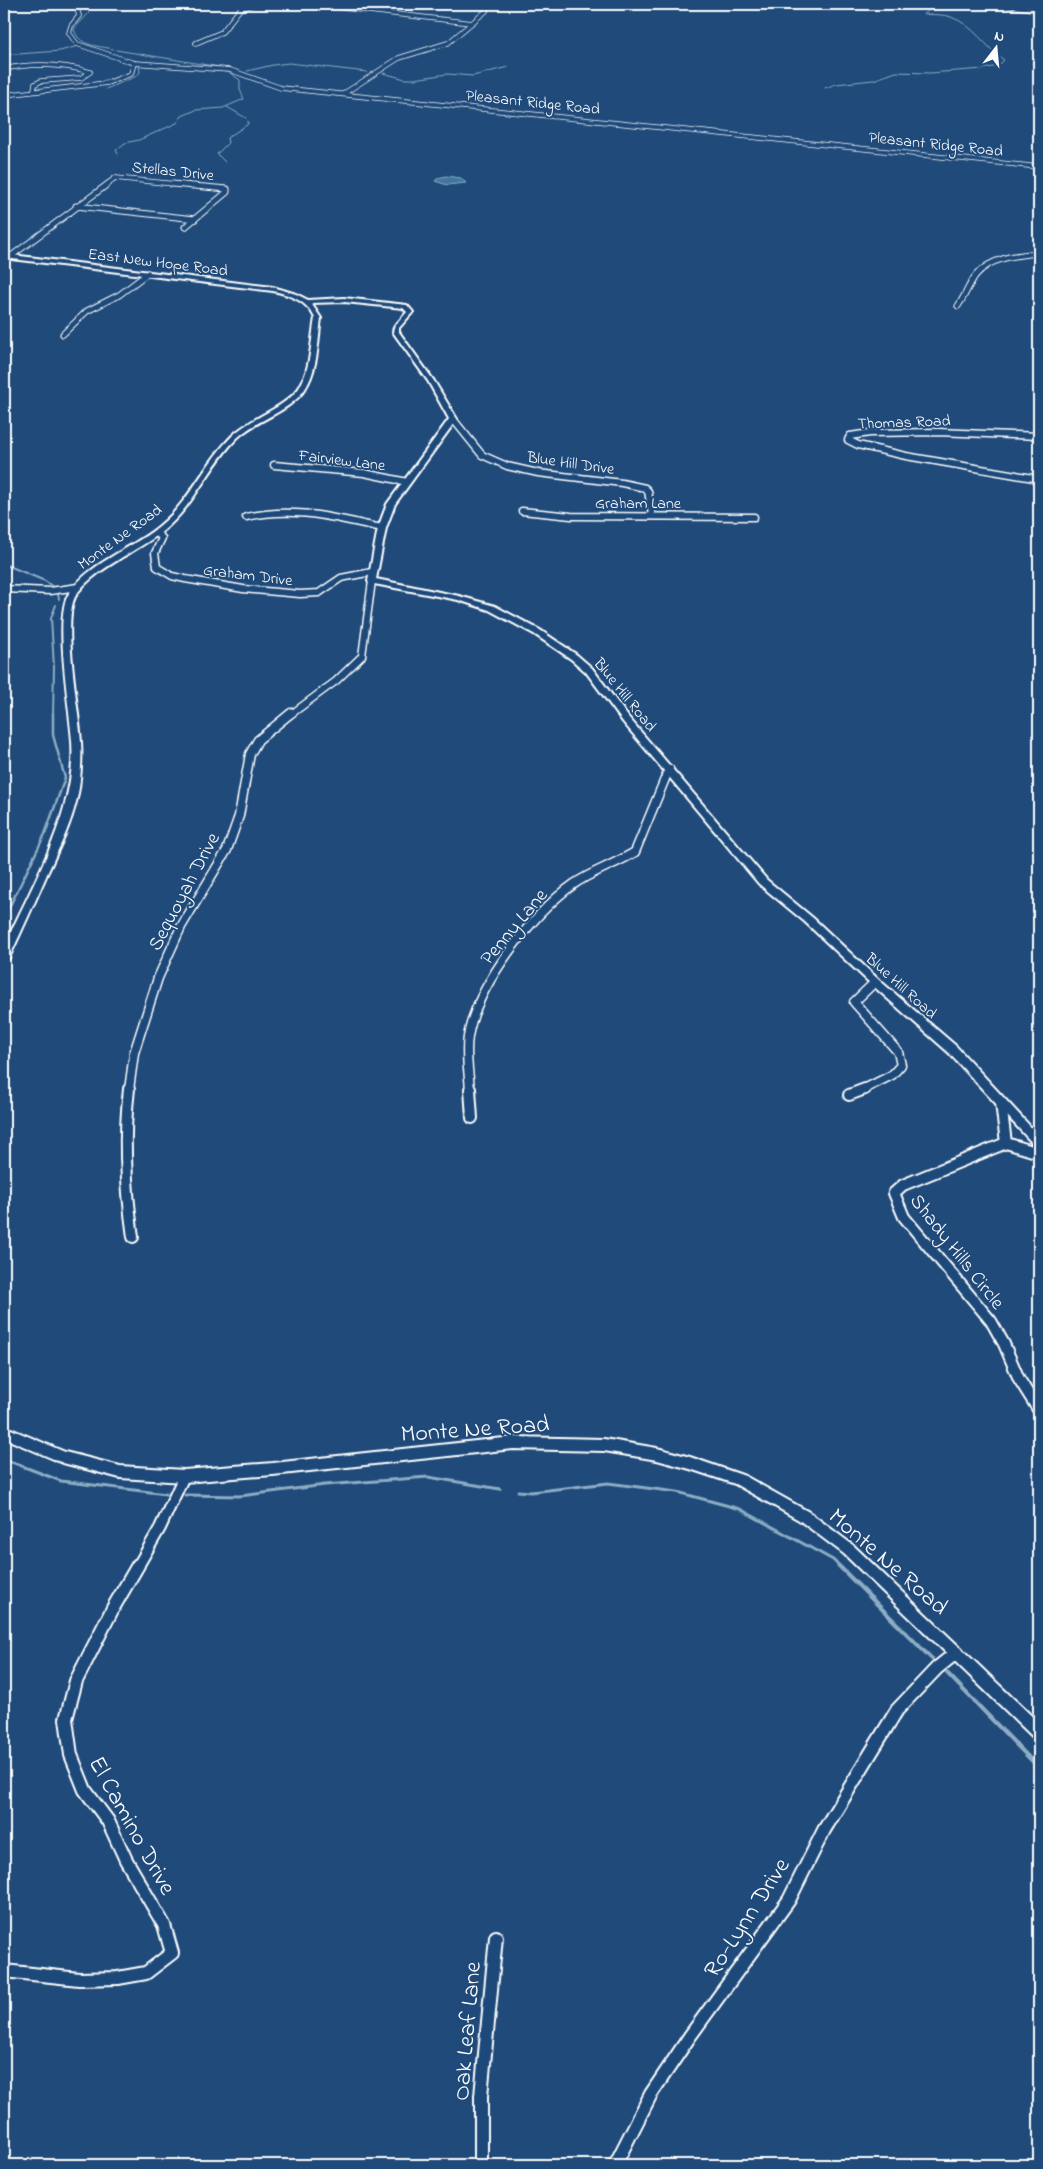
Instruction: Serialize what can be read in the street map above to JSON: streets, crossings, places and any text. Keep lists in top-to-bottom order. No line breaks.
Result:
{"streets":{"street":["Pleasant Ridge Road","Stellas Drive","East New Hope Road","Thomas Road","Fairview Lane","Blue Hill Drive","Graham Lane","Monte Ne Road","Graham Drive","Blue Hill Road","Sequoyah Drive","Penny Lane","Shady Hills Circle","El Camino Drive","Ro-Lynn Drive","Oak Leaf Lane"]},"crossings":[["East New Hope Road","Monte Ne Road"],["Blue Hill Drive","Graham Lane"],["Monte Ne Road","Graham Drive"],["Monte Ne Road","El Camino Drive"],["Monte Ne Road","Ro-Lynn Drive"],["Graham Drive","Blue Hill Road"],["Graham Drive","Sequoyah Drive"],["Blue Hill Road","Sequoyah Drive"],["Blue Hill Road","Penny Lane"]],"north":"top"}
